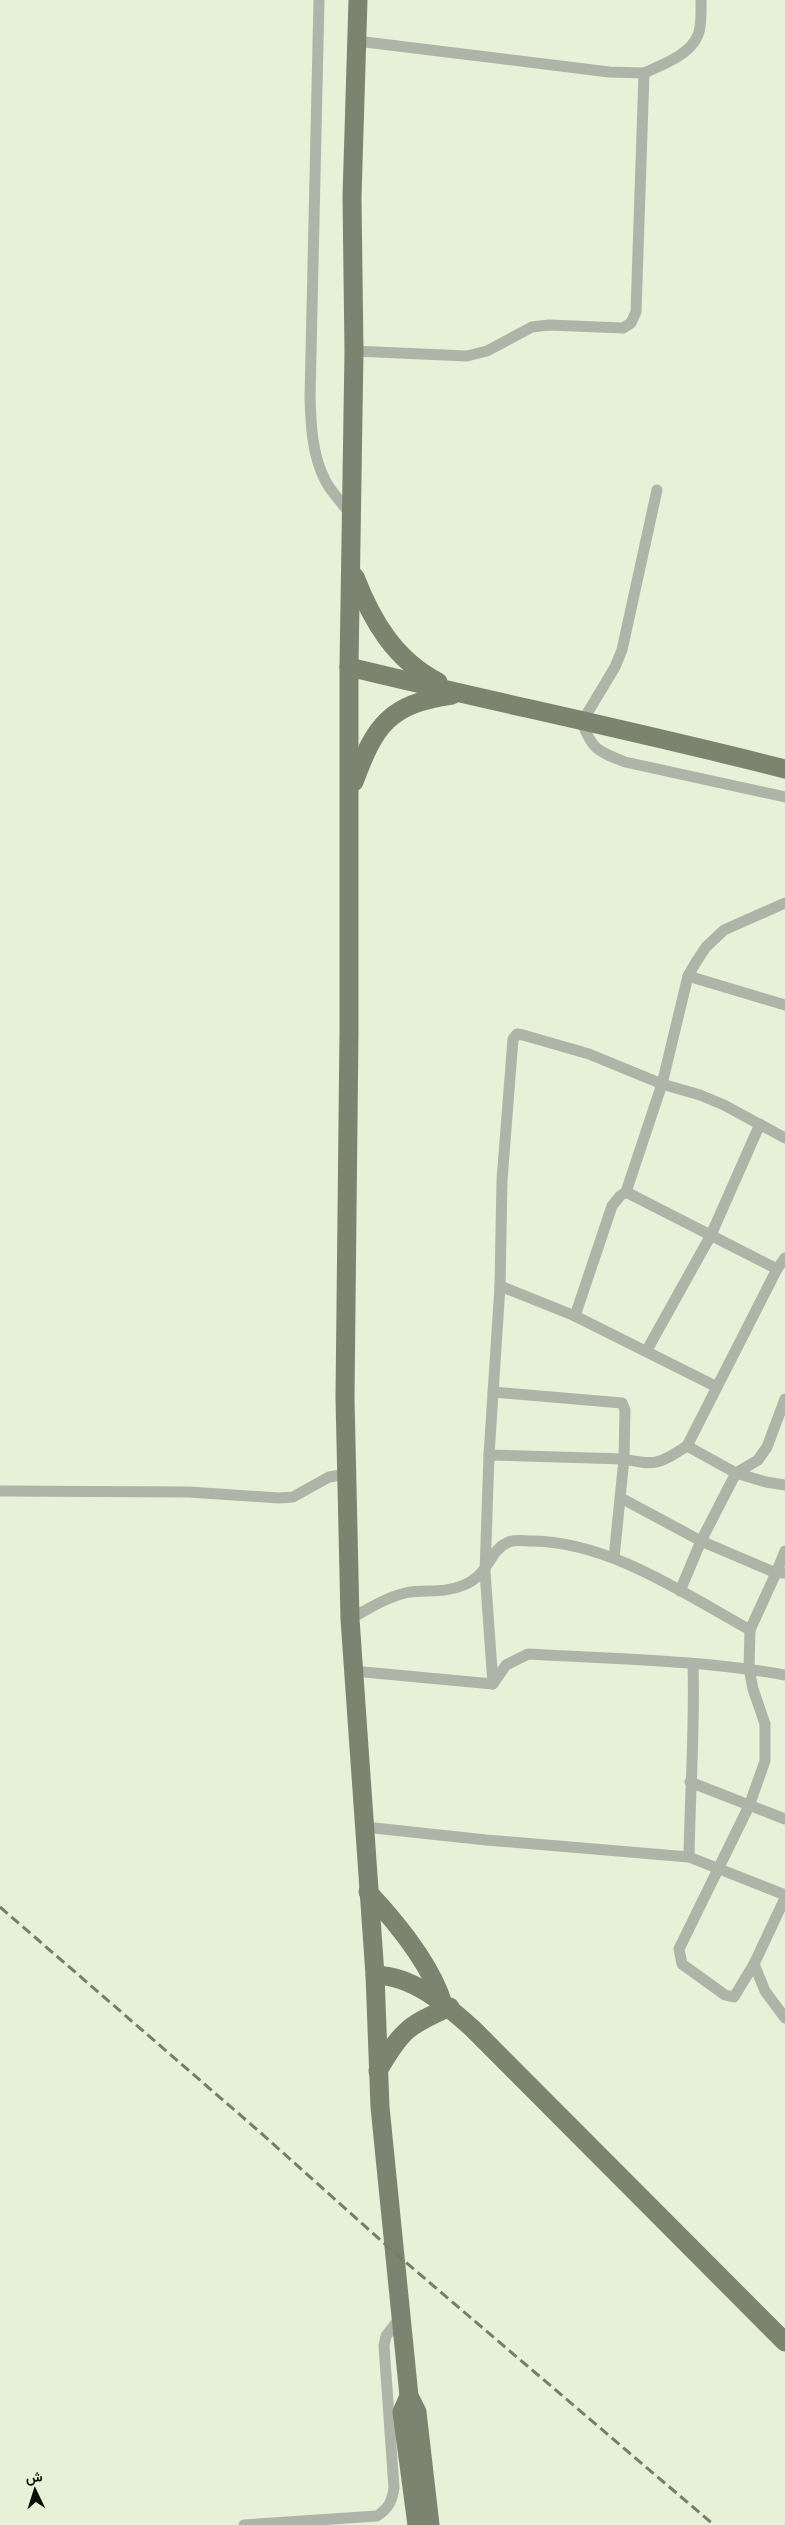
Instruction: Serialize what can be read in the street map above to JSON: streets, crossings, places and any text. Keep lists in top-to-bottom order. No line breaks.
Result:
{"north":"top"}
